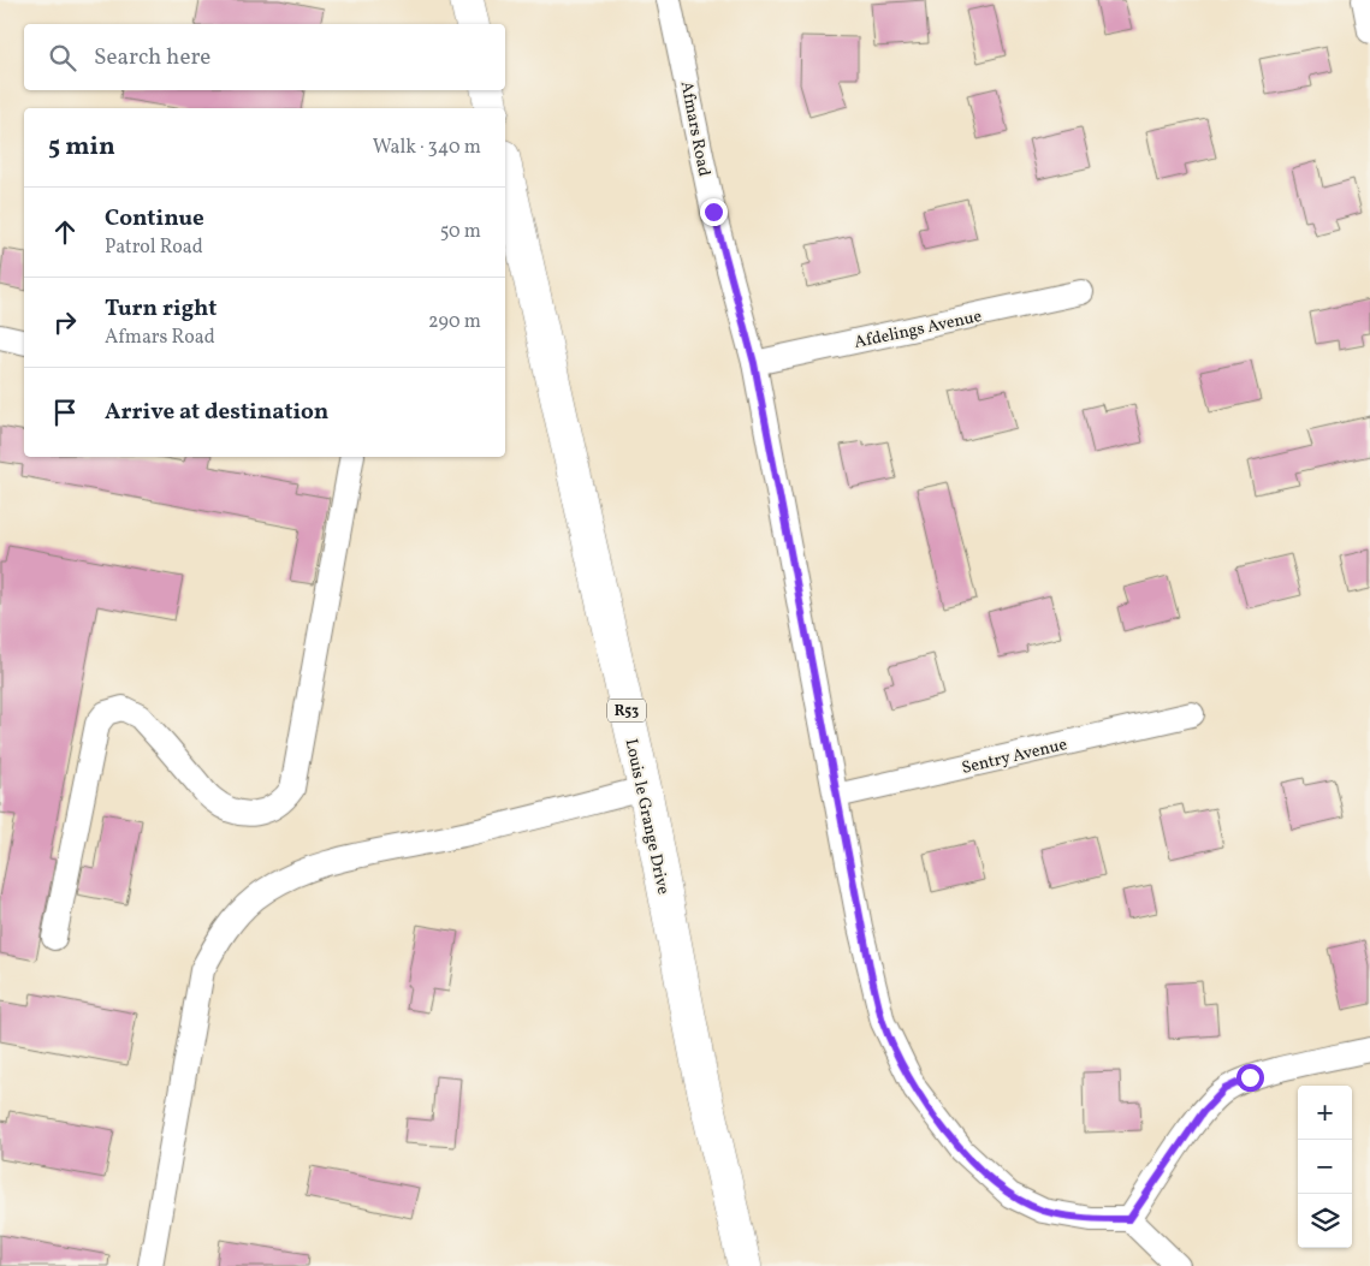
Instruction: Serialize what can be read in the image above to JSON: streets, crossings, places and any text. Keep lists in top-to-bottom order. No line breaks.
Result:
{"streets":{"main road":["R53","Louis le Grange Drive"],"street":["Afmars Road","Afdelings Avenue","Sentry Avenue"]},"crossings":[["Afmars Road","Afdelings Avenue"],["Afmars Road","Sentry Avenue"]],"page":{"search":"Search here","heading":["5 min","Walk · 340 m"],"list":[["Continue","Patrol Road","50 m"],["Turn right","Afmars Road","290 m"],"Arrive at destination"],"map_buttons":["+","−"]}}
